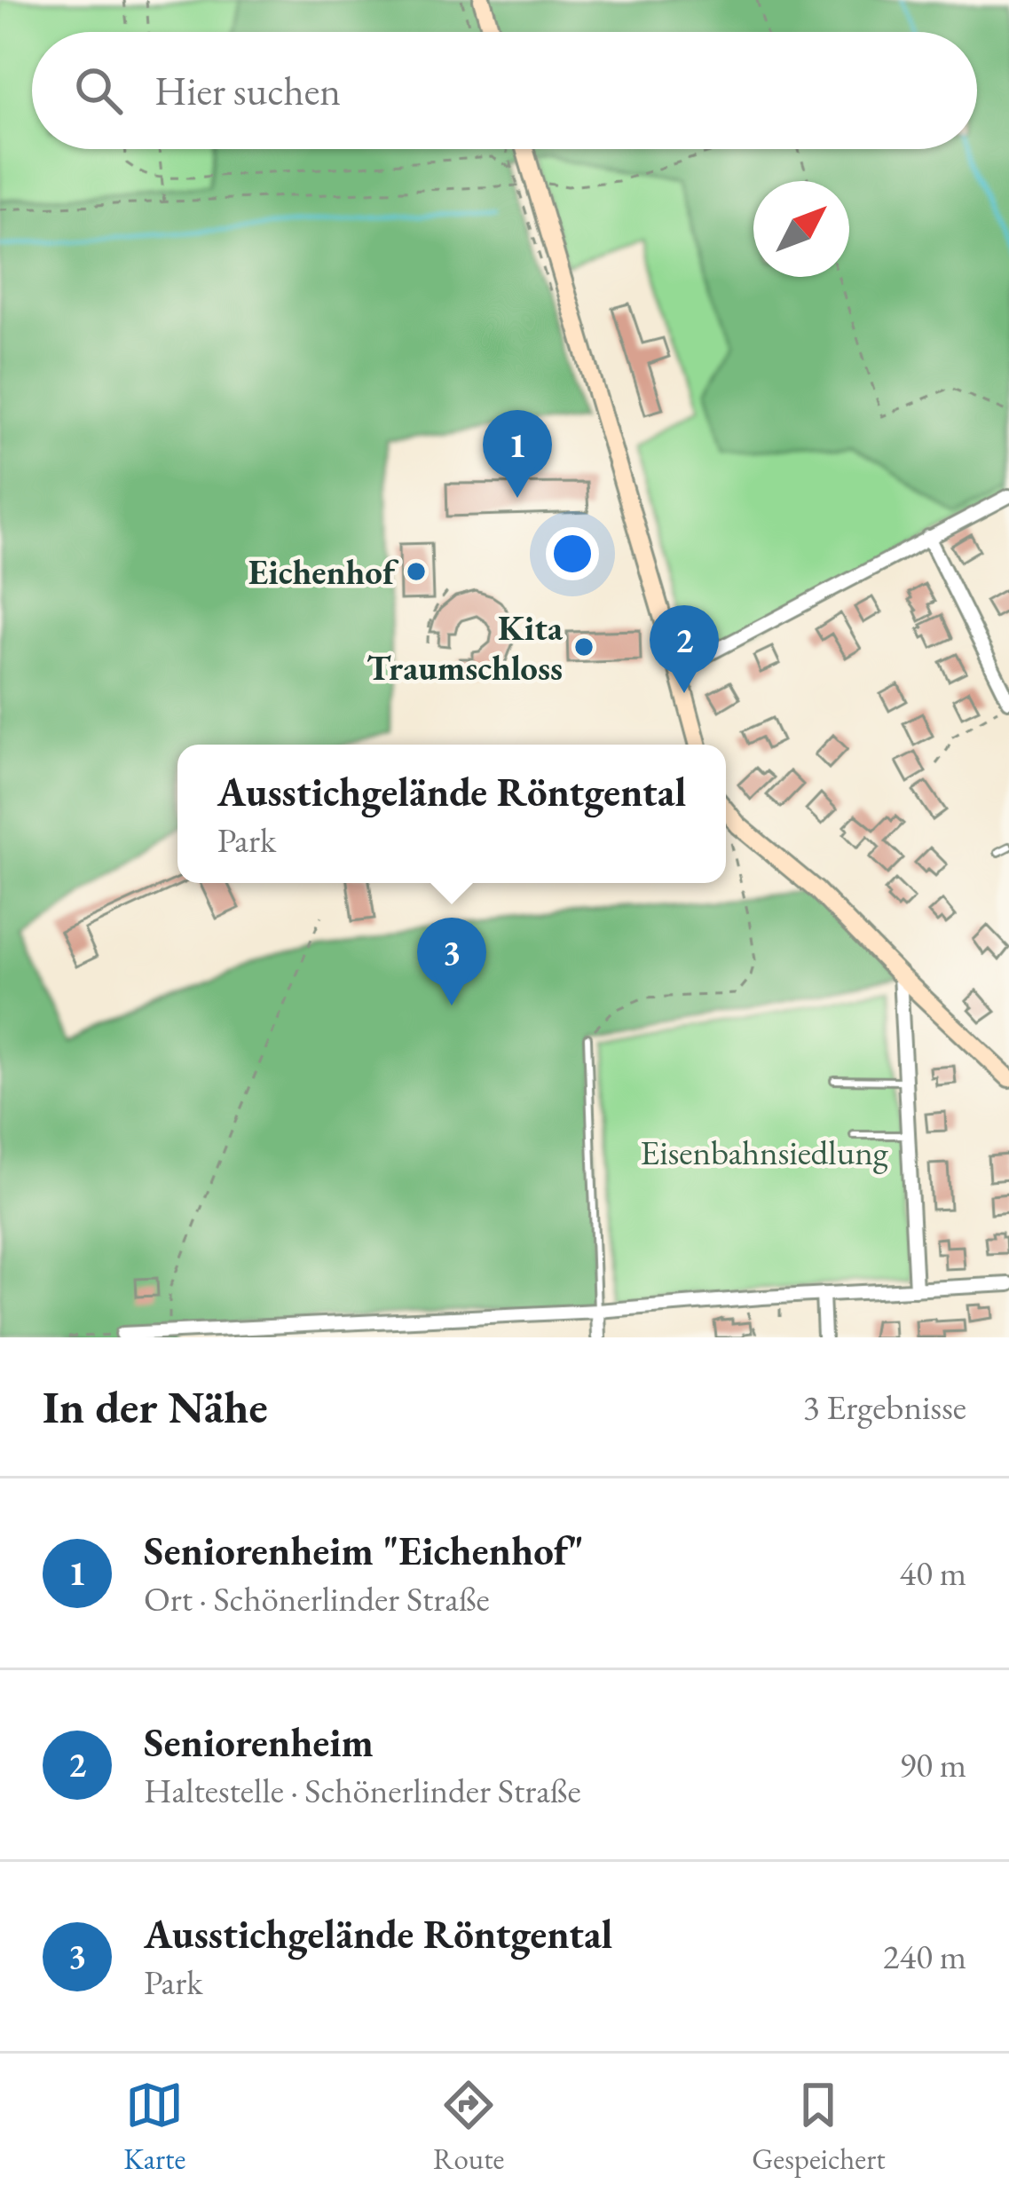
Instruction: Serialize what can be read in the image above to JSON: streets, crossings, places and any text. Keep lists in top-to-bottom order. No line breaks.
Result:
{"parks":["Eisenbahnsiedlung"],"places":["Eichenhof","Kita Traumschloss"],"north":"top right","page":{"search":"Hier suchen","pins":["1","2","3"],"popup":["Ausstichgelände Röntgental","Park"],"heading":["In der Nähe","3 Ergebnisse"],"list":[{"mark":"1","name":"Seniorenheim \"Eichenhof\"","note":"Ort · Schönerlinder Straße","value":"40 m"},{"mark":"2","name":"Seniorenheim","note":"Haltestelle · Schönerlinder Straße","value":"90 m"},{"mark":"3","name":"Ausstichgelände Röntgental","note":"Park","value":"240 m"}],"nav":["Karte","Route","Gespeichert"]}}
